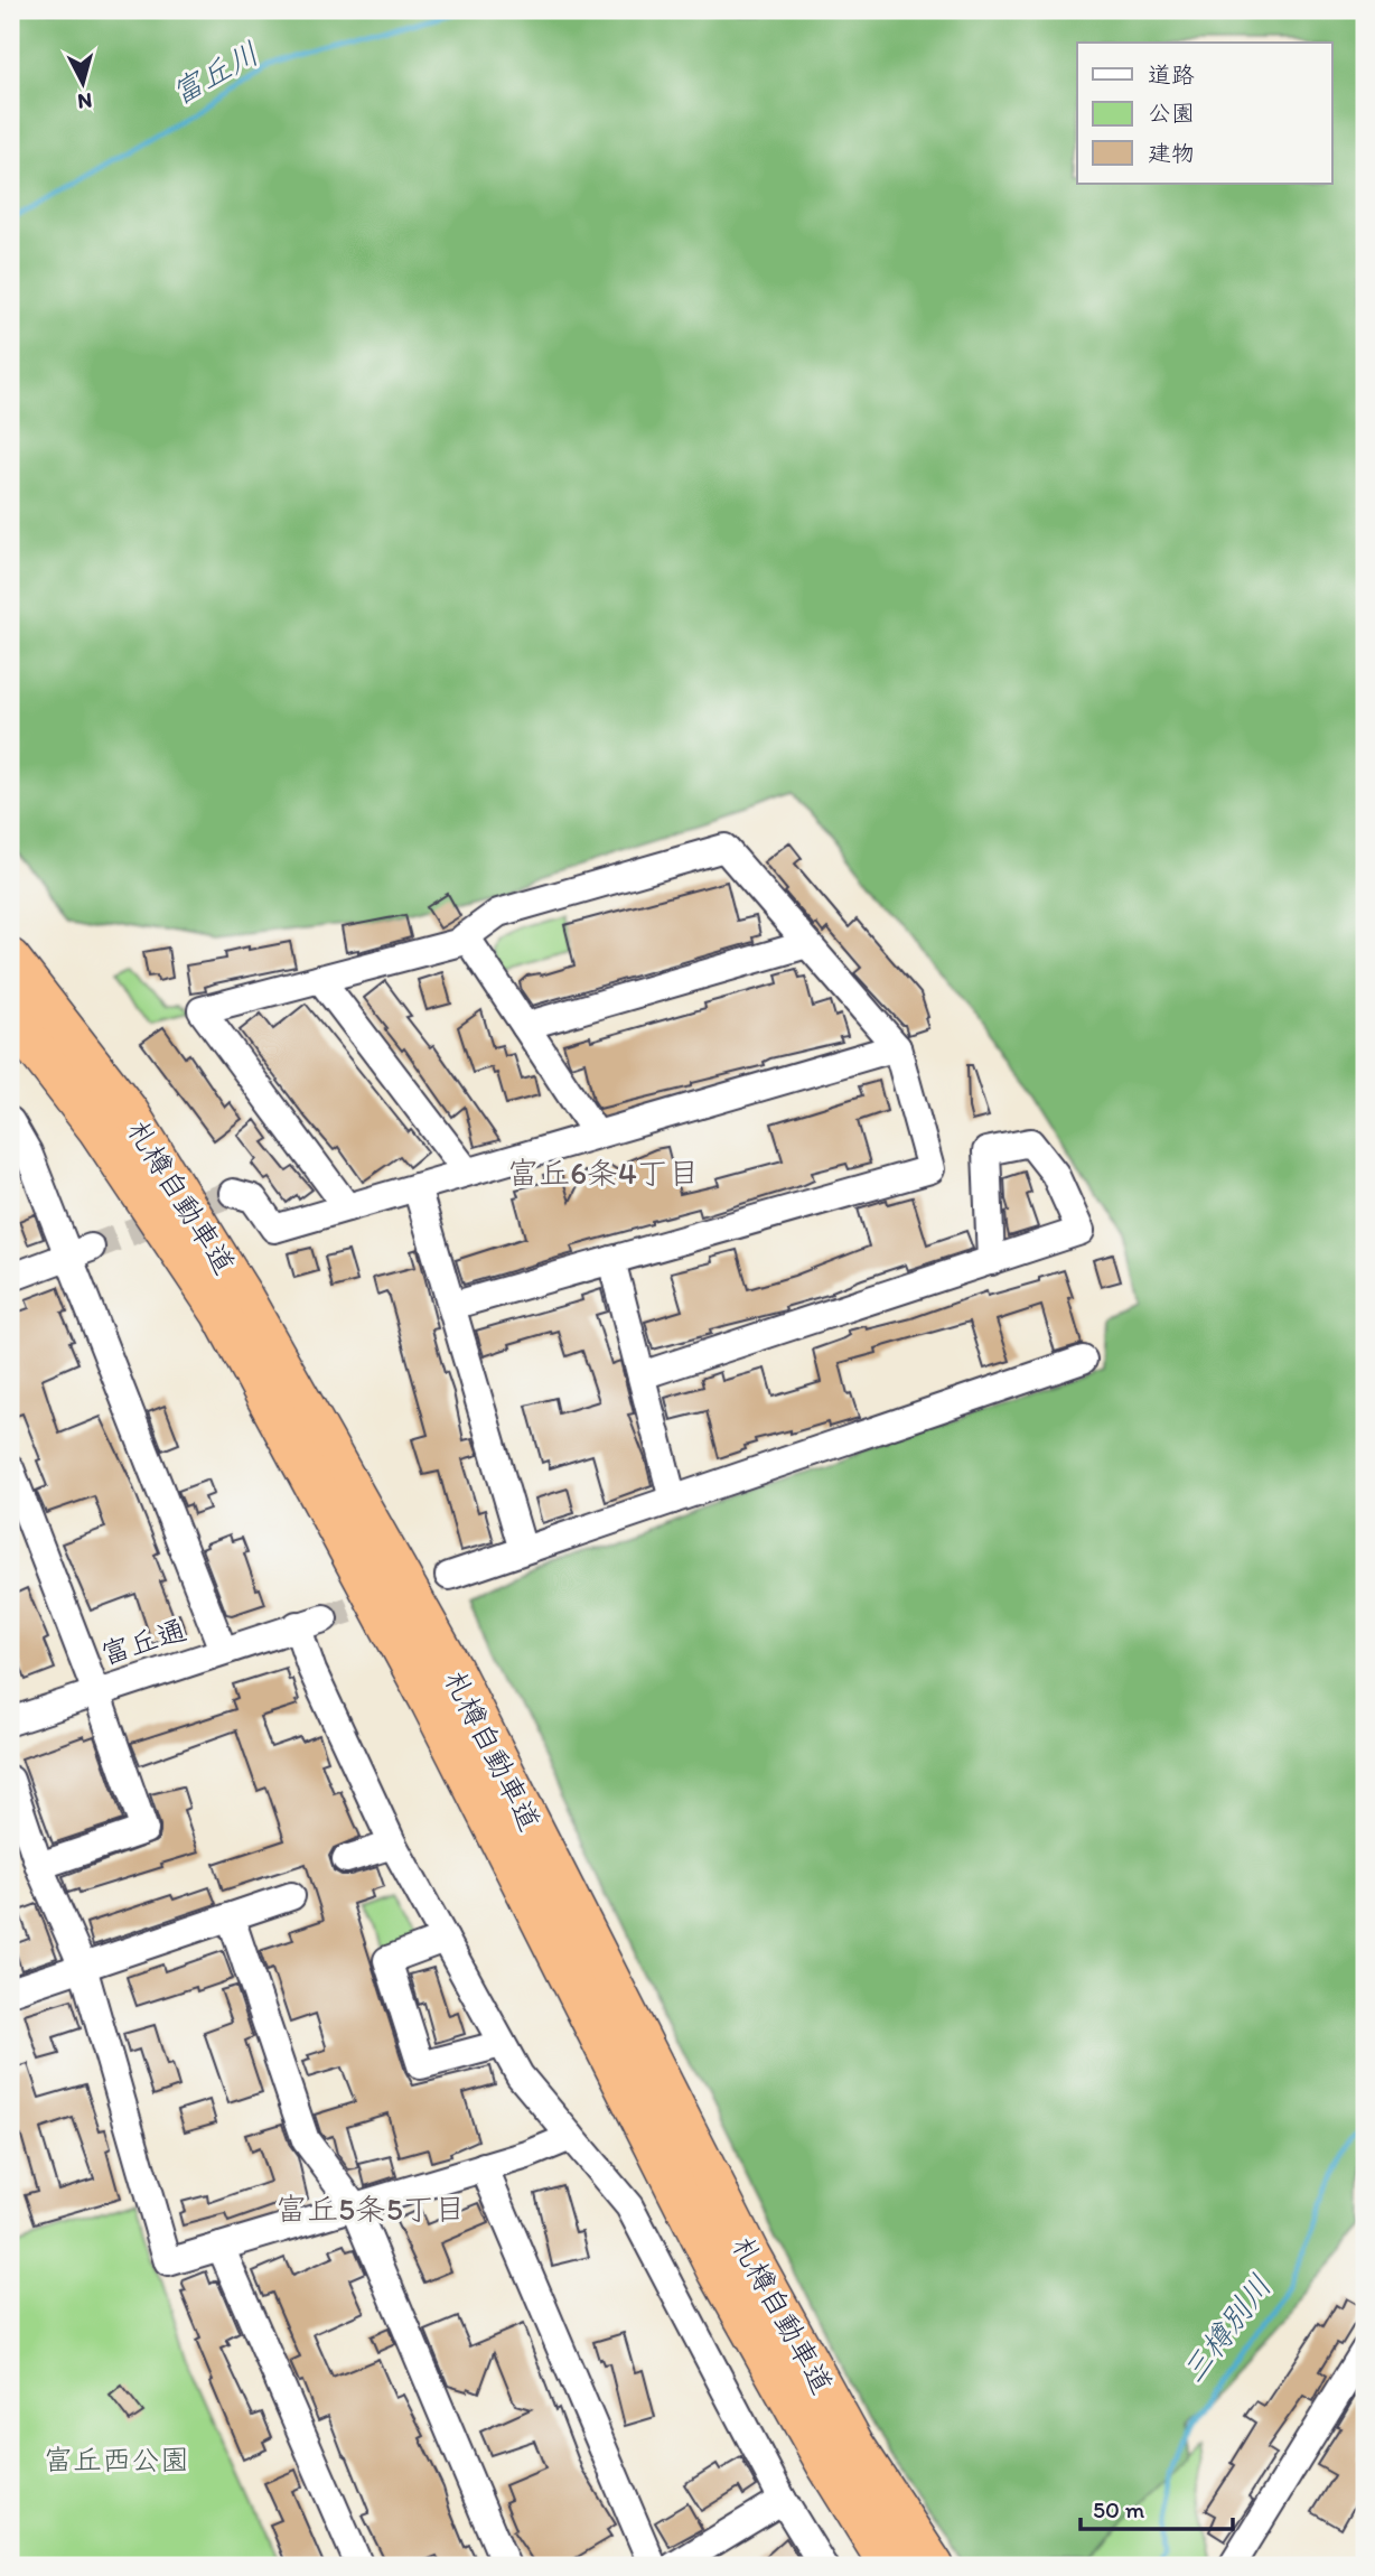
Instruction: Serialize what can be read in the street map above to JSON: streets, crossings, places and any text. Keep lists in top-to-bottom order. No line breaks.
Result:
{"streets":{"highway":["札樽自動車道"],"street":["富丘通"]},"districts":["富丘6条4丁目","富丘5条5丁目"],"water":["富丘川","三樽別川"],"parks":["富丘西公園"],"legend":["道路","公園","建物"],"scale_bar":"50 m","north":"bottom"}
